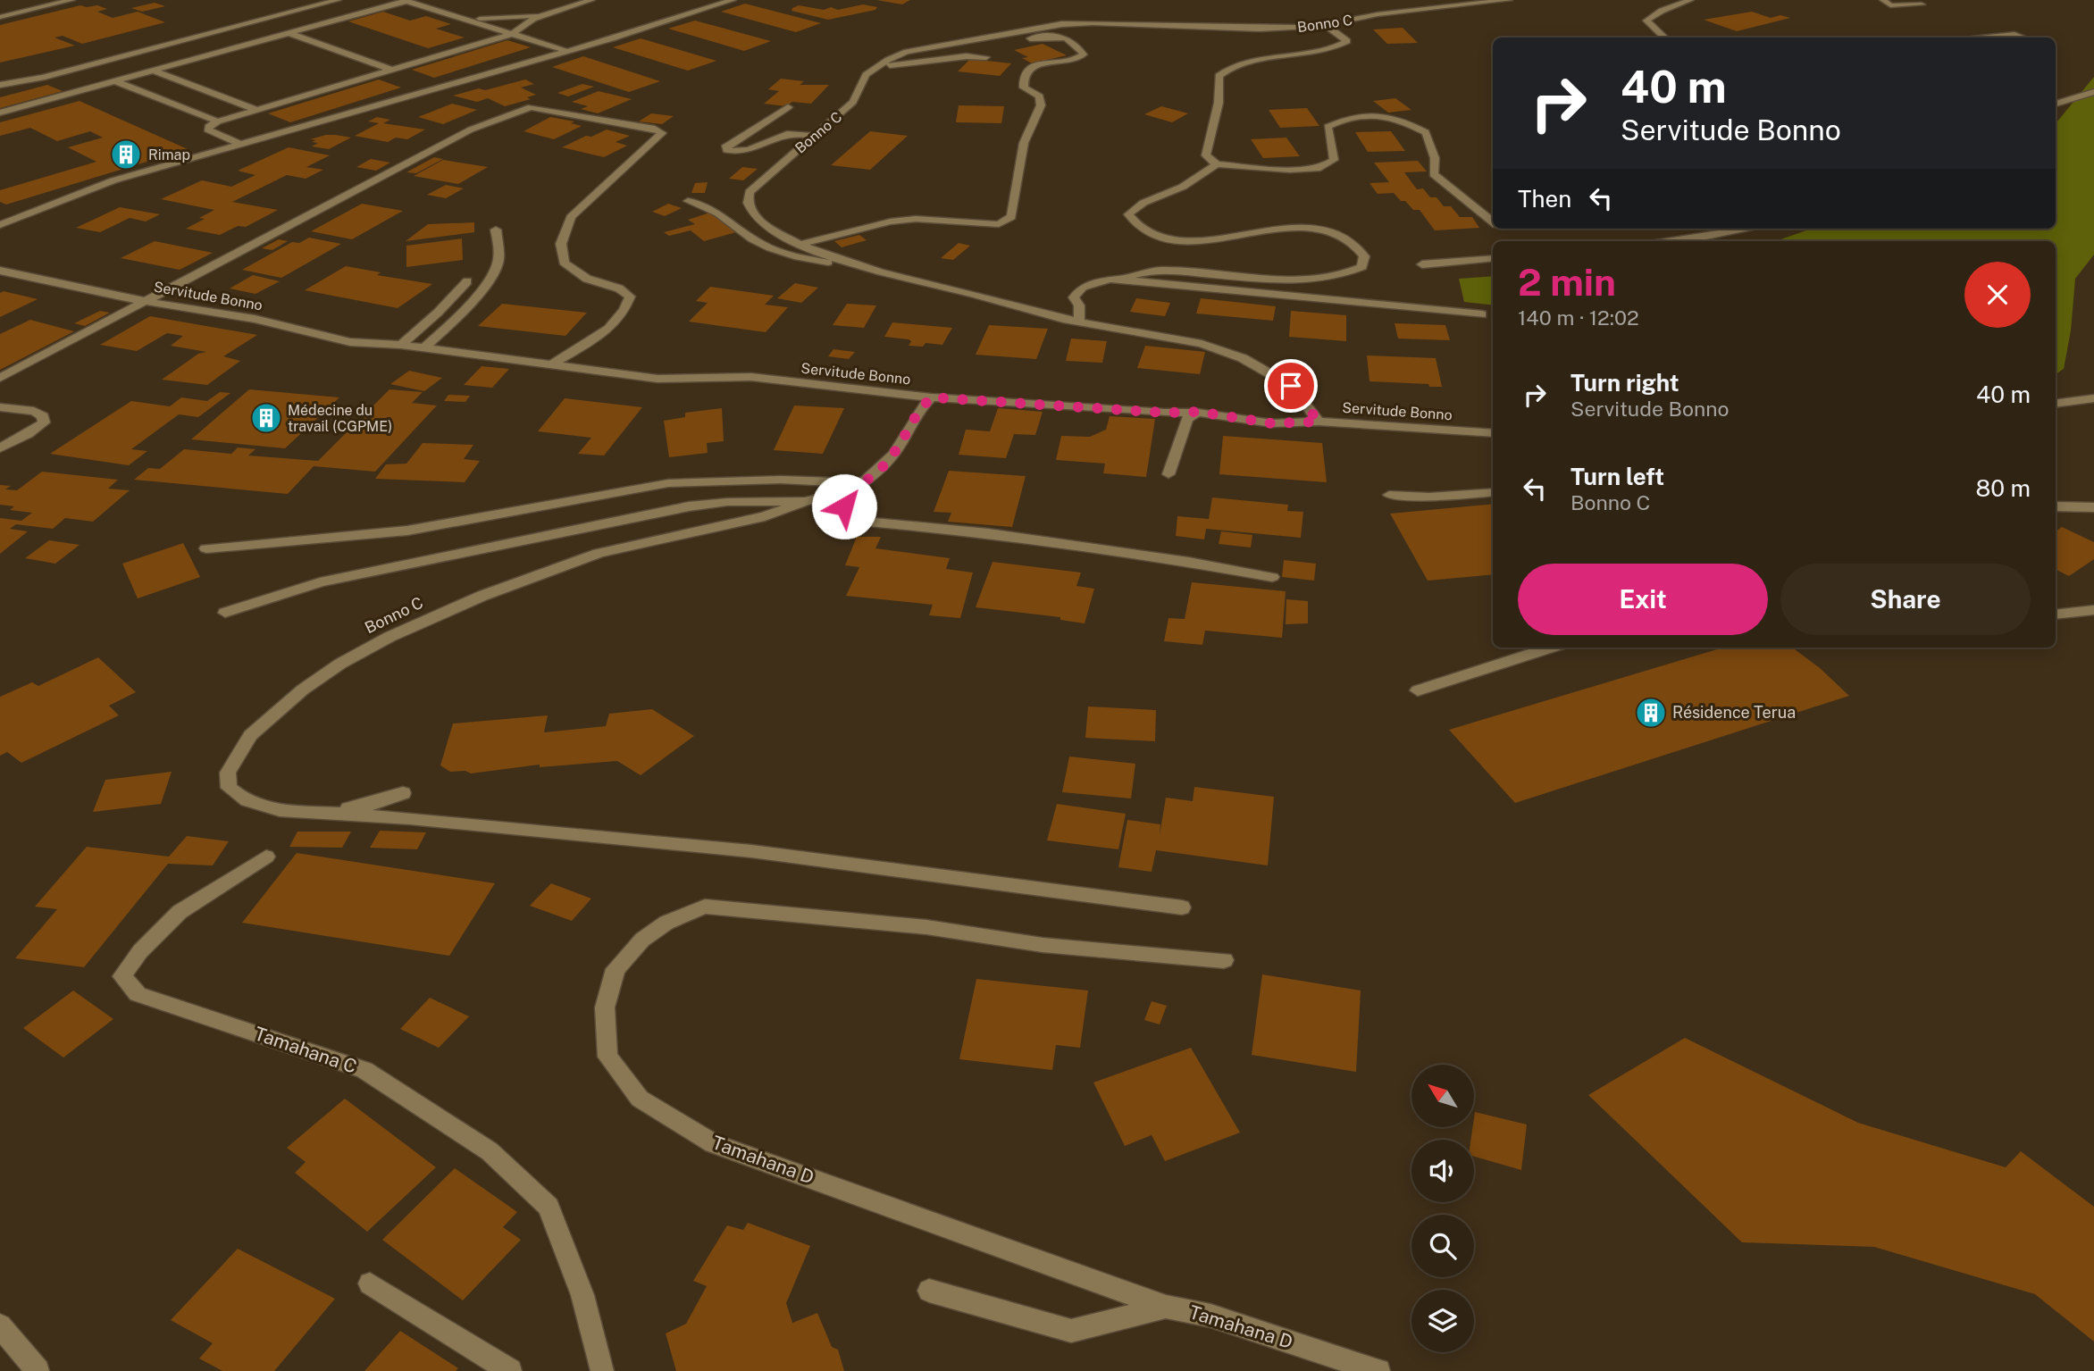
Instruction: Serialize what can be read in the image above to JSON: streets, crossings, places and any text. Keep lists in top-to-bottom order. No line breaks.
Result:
{"streets":{"street":["Bonno C","Servitude Bonno","Tamahana C","Tamahana D"]},"crossings":[["Bonno C","Servitude Bonno"]],"places":{"building":["Rimap","Médecine du travail (CGPME)","Résidence Terua"]},"north":"top left","page":{"turn":["40 m","Servitude Bonno"],"then":"Then","heading":["2 min","140 m · 12:02"],"list":[{"name":"Turn right","note":"Servitude Bonno","value":"40 m"},{"name":"Turn left","note":"Bonno C","value":"80 m"}],"buttons":["Exit","Share"]}}
